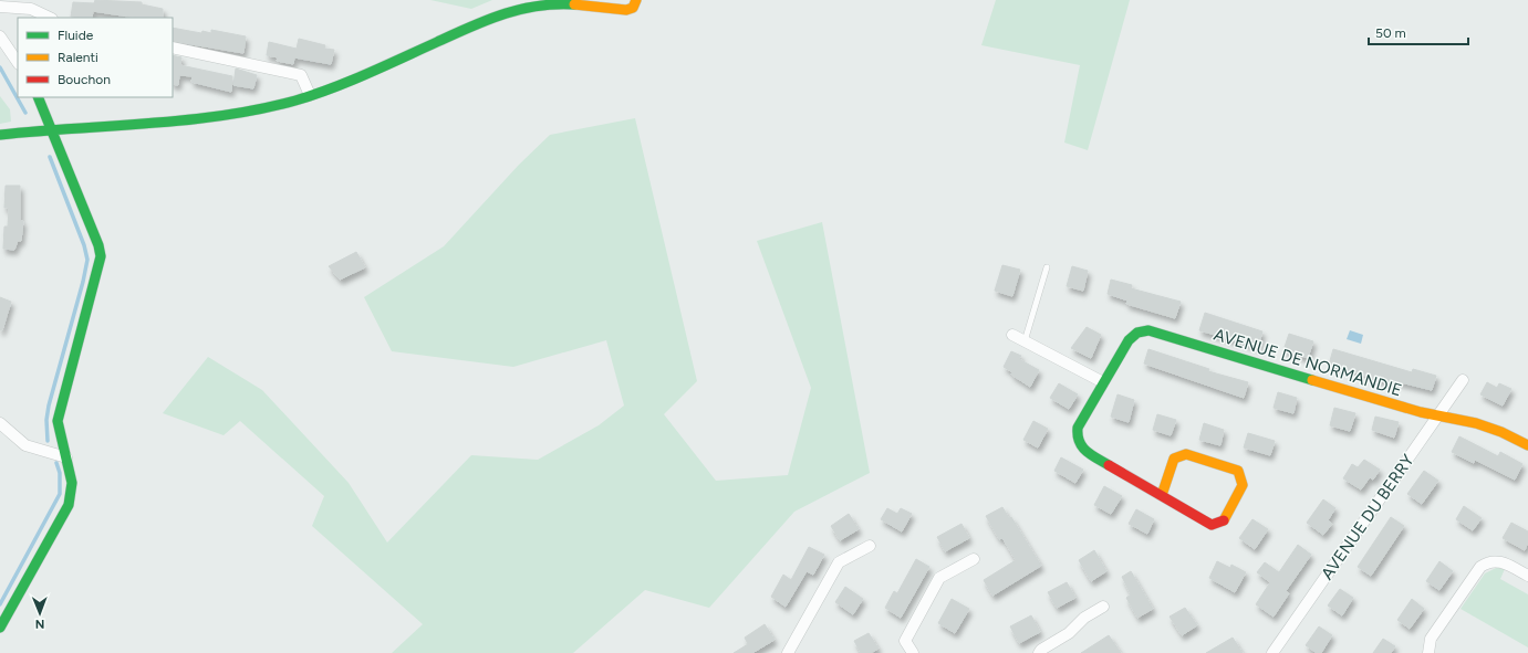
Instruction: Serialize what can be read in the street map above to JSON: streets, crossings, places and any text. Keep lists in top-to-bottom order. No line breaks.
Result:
{"streets":{"street":["AVENUE DE NORMANDIE","AVENUE DU BERRY"]},"crossings":[["AVENUE DE NORMANDIE","AVENUE DU BERRY"]],"legend":["Fluide","Ralenti","Bouchon"],"scale_bar":"50 m","north":"bottom"}
